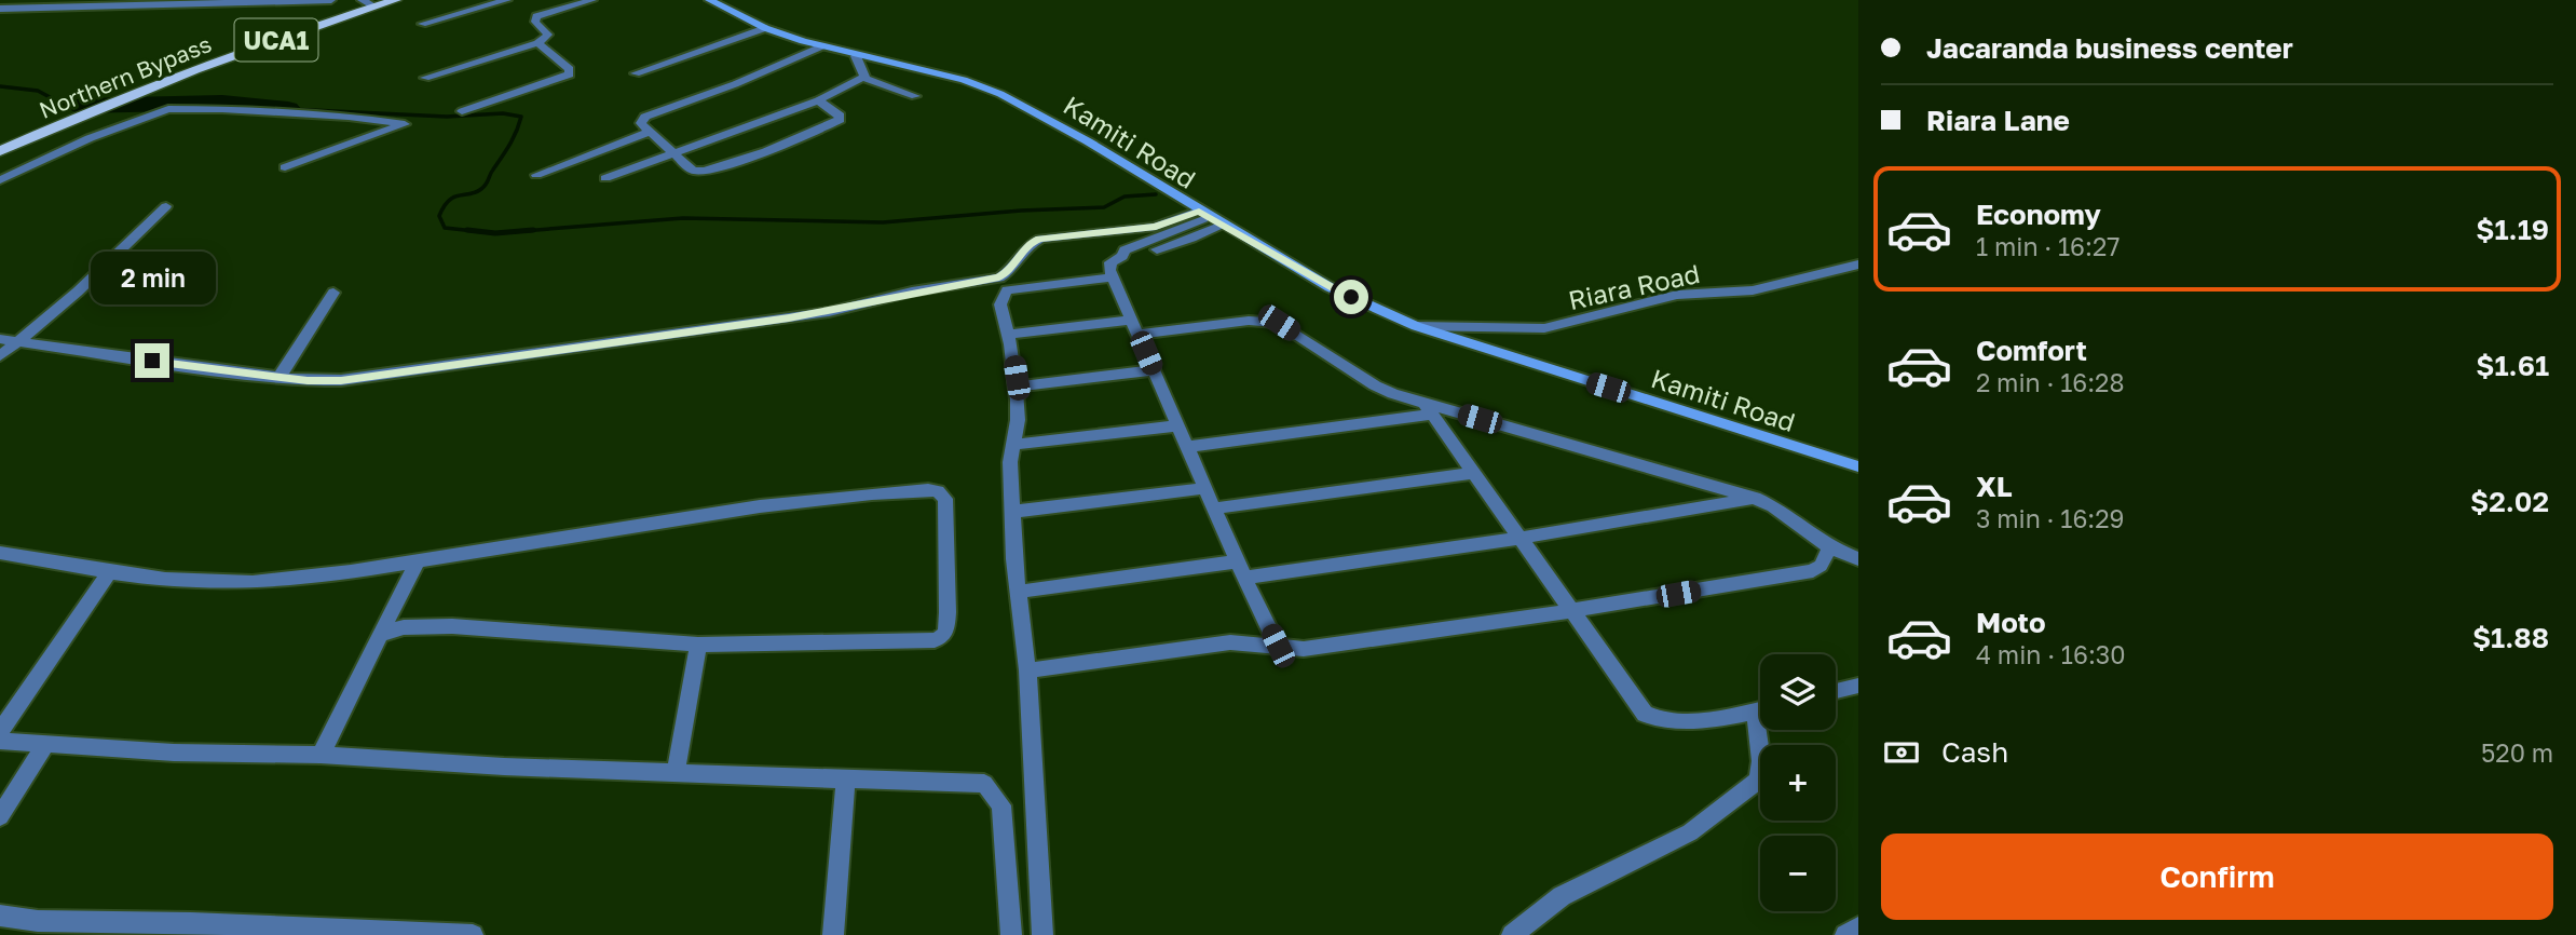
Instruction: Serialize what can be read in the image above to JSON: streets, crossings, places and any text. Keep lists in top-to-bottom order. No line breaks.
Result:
{"streets":{"main road":["UCA1","Northern Bypass","Kamiti Road"],"street":["Riara Road"]},"crossings":[["Kamiti Road","Riara Road"]],"page":{"banner":["Jacaranda business center","Riara Lane"],"list":[{"name":"Economy","note":"1 min · 16:27","value":"$1.19"},{"name":"Comfort","note":"2 min · 16:28","value":"$1.61"},{"name":"XL","note":"3 min · 16:29","value":"$2.02"},{"name":"Moto","note":"4 min · 16:30","value":"$1.88"}],"bubble":"2 min","map_buttons":["+","−"],"pay":["Cash","520 m"],"buttons":"Confirm"}}
